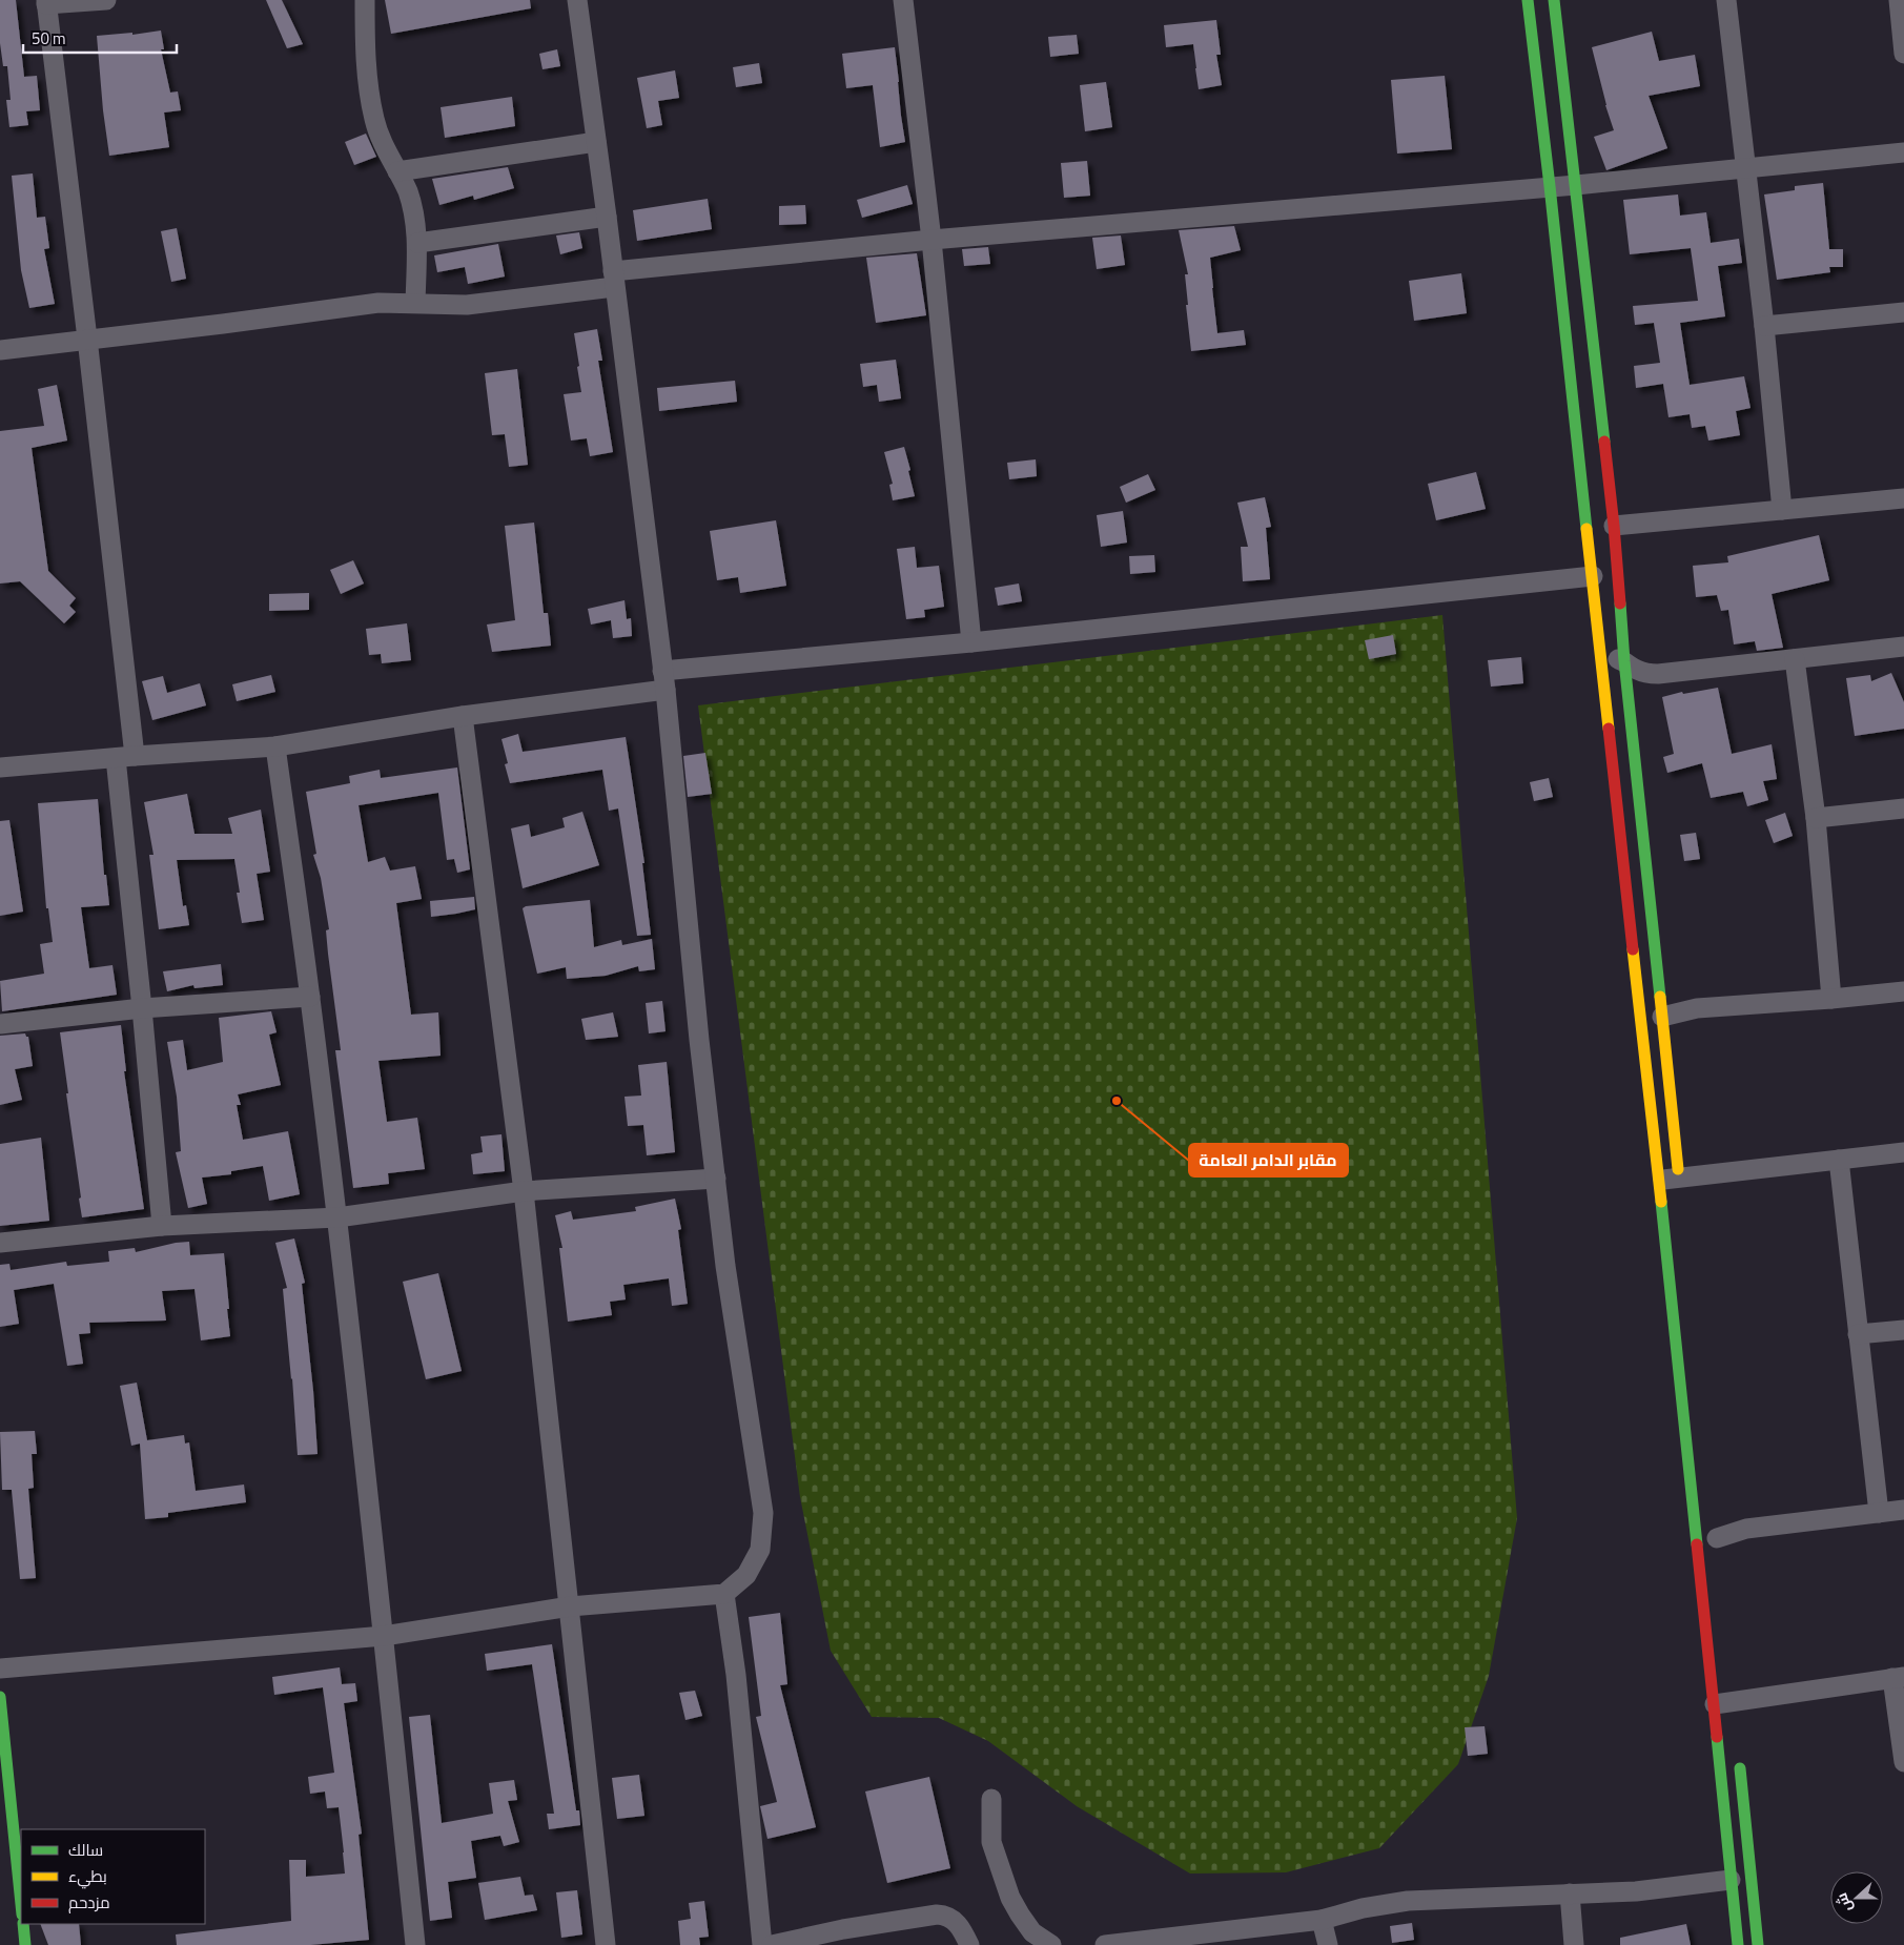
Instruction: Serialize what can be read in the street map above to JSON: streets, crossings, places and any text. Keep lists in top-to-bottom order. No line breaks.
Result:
{"places":["مقابر الدامر العامة"],"legend":["سالك","بطيء","مزدحم"],"scale_bar":"50 m","north":"left"}
